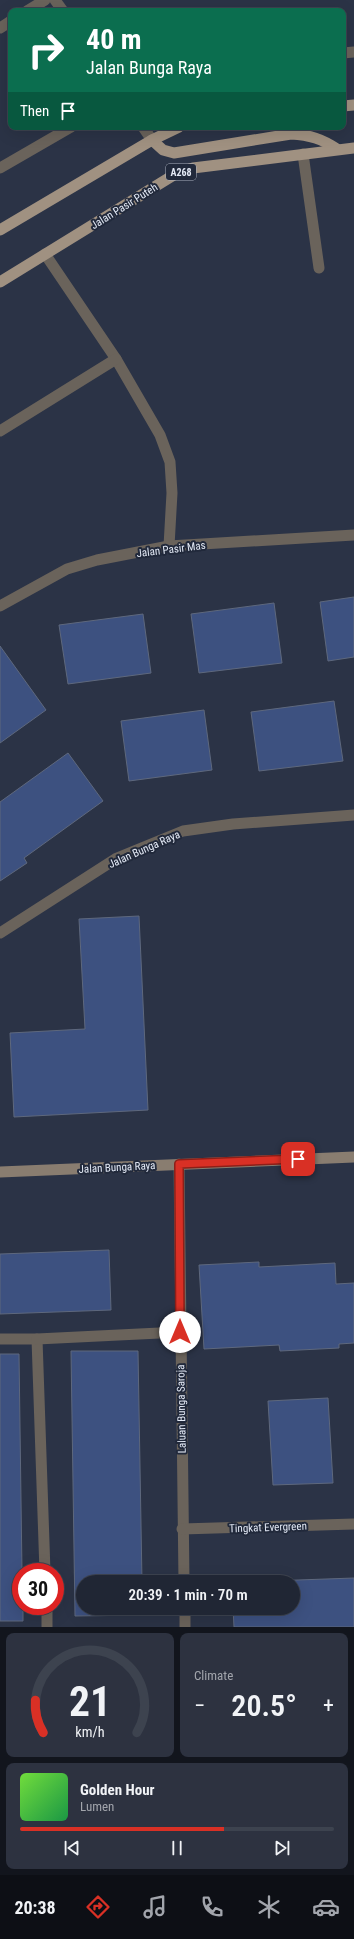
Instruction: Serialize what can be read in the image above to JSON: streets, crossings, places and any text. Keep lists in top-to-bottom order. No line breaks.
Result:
{"streets":{"main road":["A268","Jalan Pasir Puteh","Jalan Bunga Raya"],"street":["Jalan Pasir Mas","Laluan Bunga Saroja","Tingkat Evergreen"]},"crossings":[["Jalan Bunga Raya","Laluan Bunga Saroja"],["Laluan Bunga Saroja","Tingkat Evergreen"]],"page":{"turn":["40 m","Jalan Bunga Raya"],"then":"Then","limit":"30","trip":"20:39 · 1 min · 70 m","tile":"Climate","heat":["−","20.5°","+"],"song":["Golden Hour","Lumen"],"tabs":"20:38","gauge":["21","km/h"]}}
